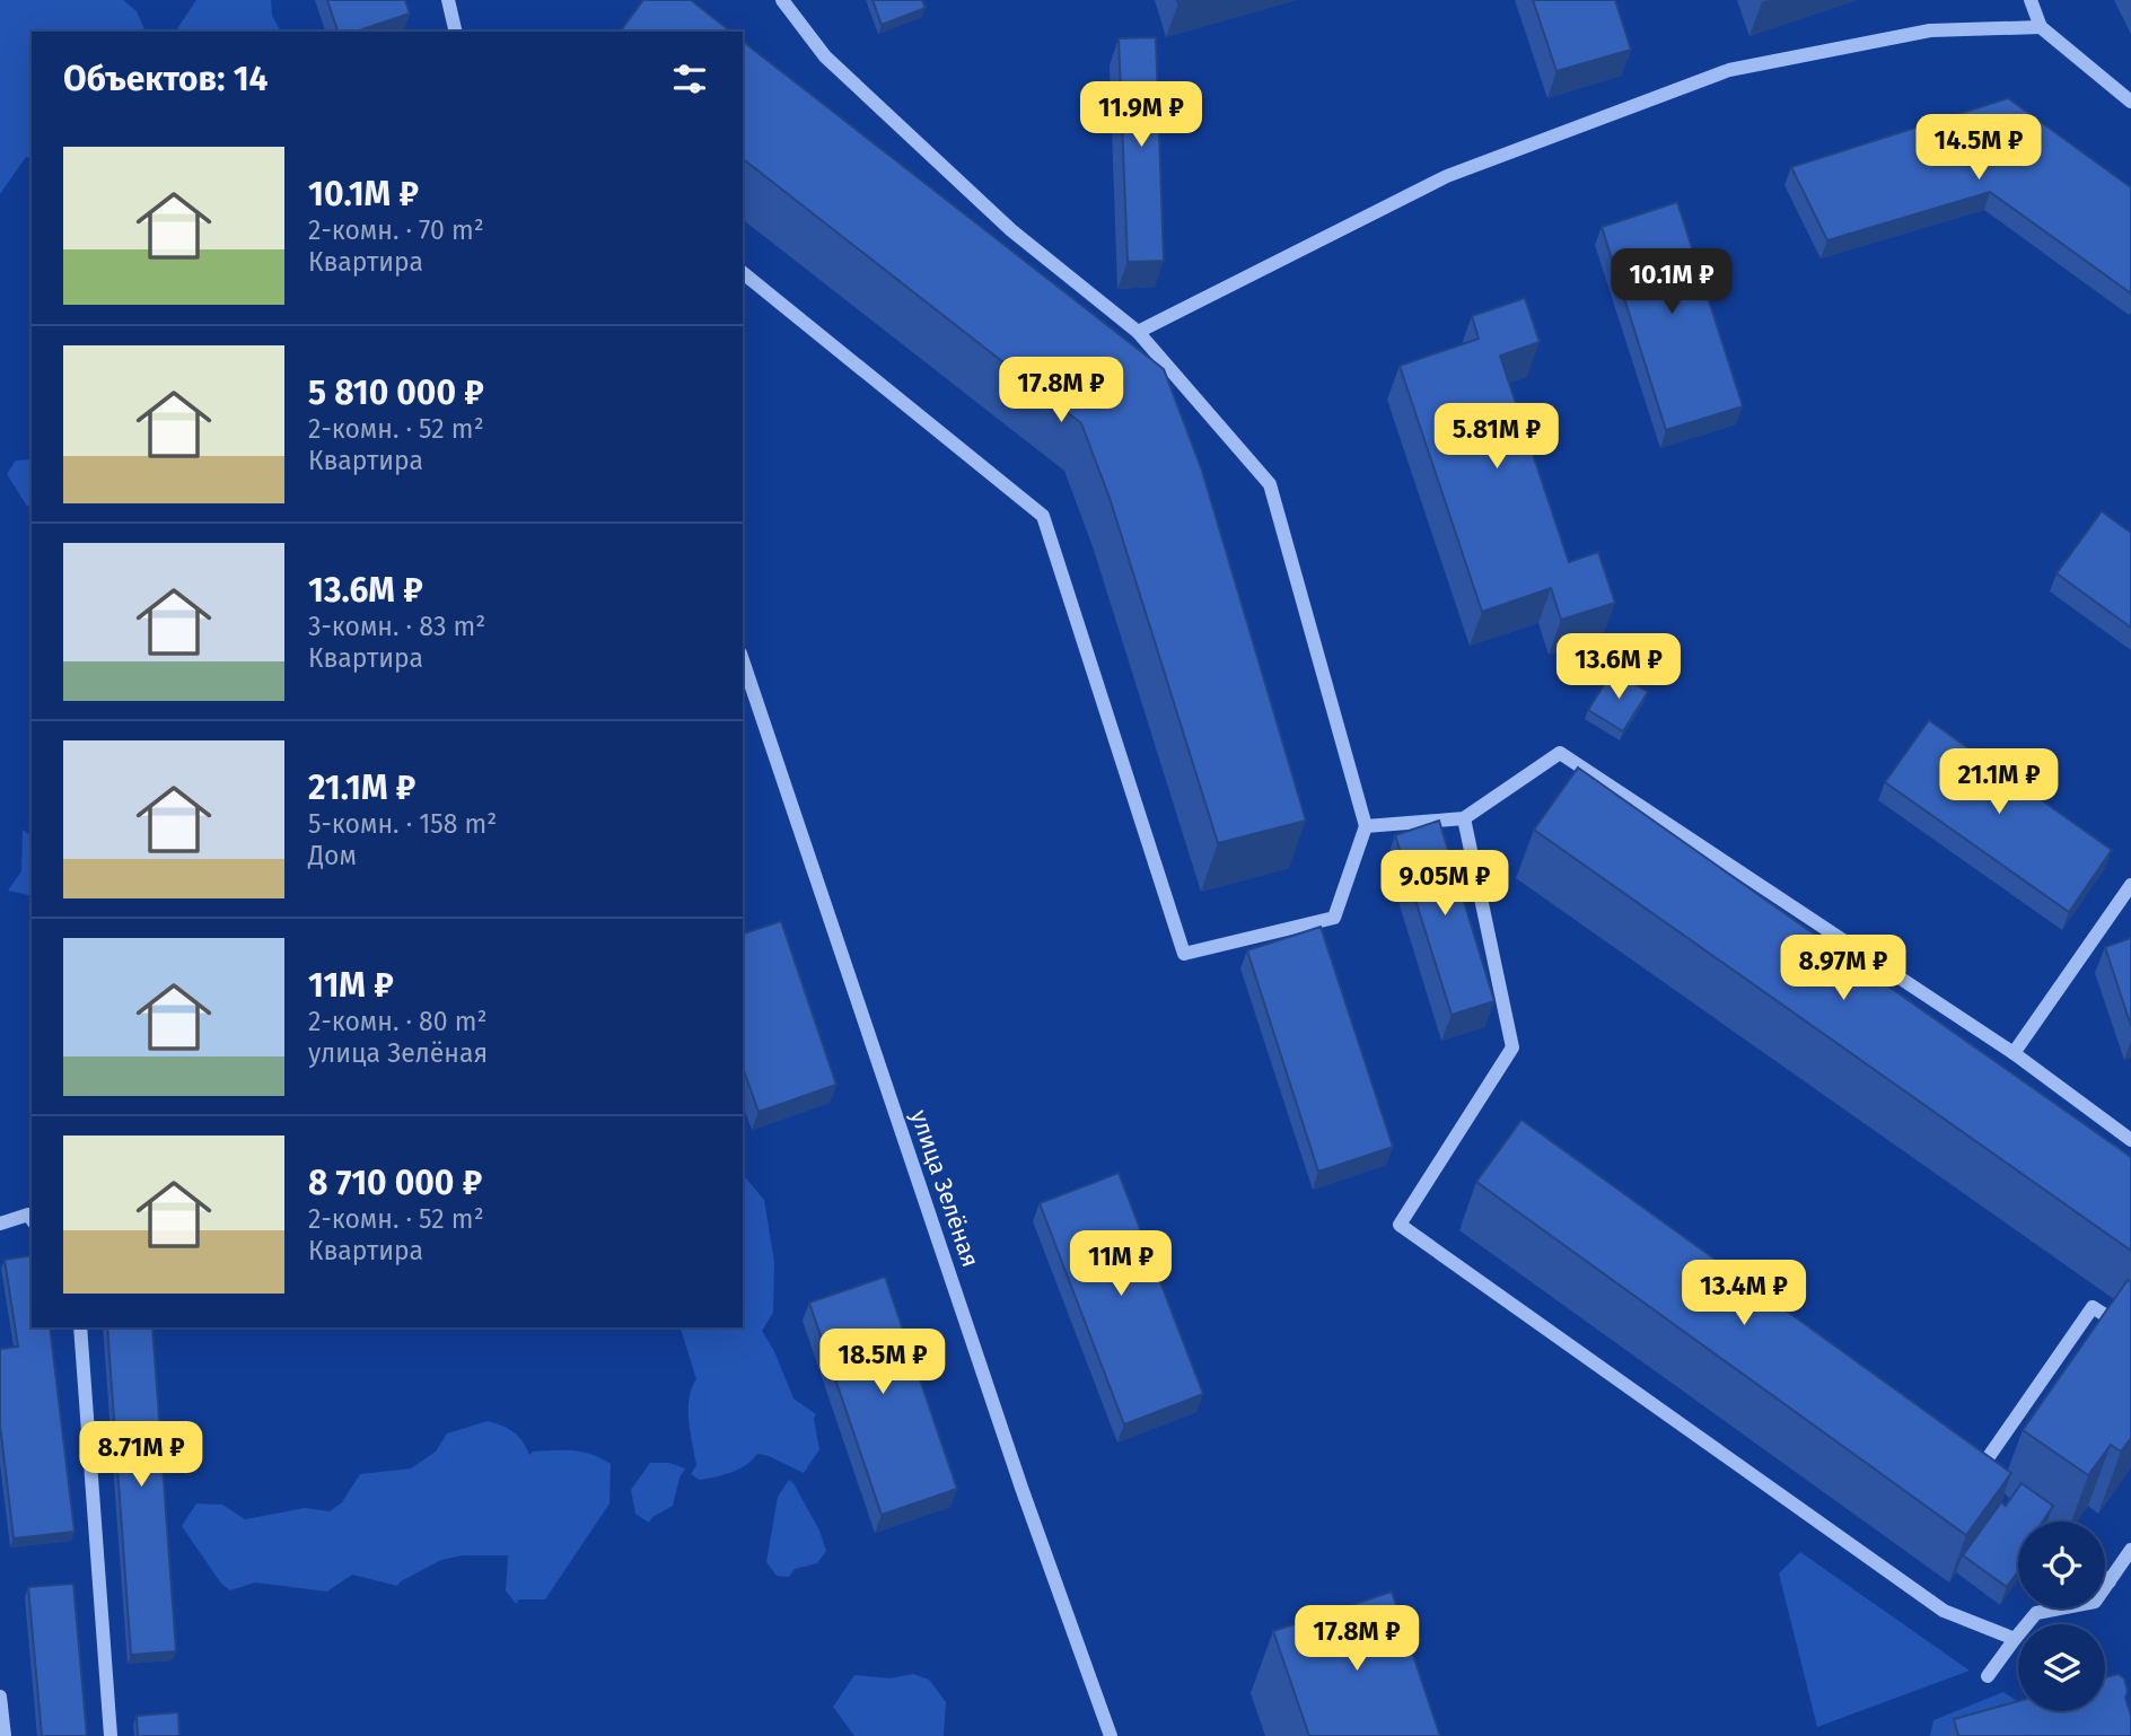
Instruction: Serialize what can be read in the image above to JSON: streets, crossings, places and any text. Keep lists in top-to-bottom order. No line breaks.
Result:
{"streets":{"street":["улица Зелёная"]},"page":{"heading":"Объектов: 14","price":["11.9M ₽","14.5M ₽","10.1M ₽","17.8M ₽","5.81M ₽","13.6M ₽","21.1M ₽","9.05M ₽","8.97M ₽","11M ₽","13.4M ₽","18.5M ₽","8.71M ₽","17.8M ₽"],"list":[{"name":"10.1M ₽","note":"2-комн. · 70 m² · Квартира"},{"name":"5 810 000 ₽","note":"2-комн. · 52 m² · Квартира"},{"name":"13.6M ₽","note":"3-комн. · 83 m² · Квартира"},{"name":"21.1M ₽","note":"5-комн. · 158 m² · Дом"},{"name":"11M ₽","note":"2-комн. · 80 m² · улица Зелёная"},{"name":"8 710 000 ₽","note":"2-комн. · 52 m² · Квартира"}]}}
